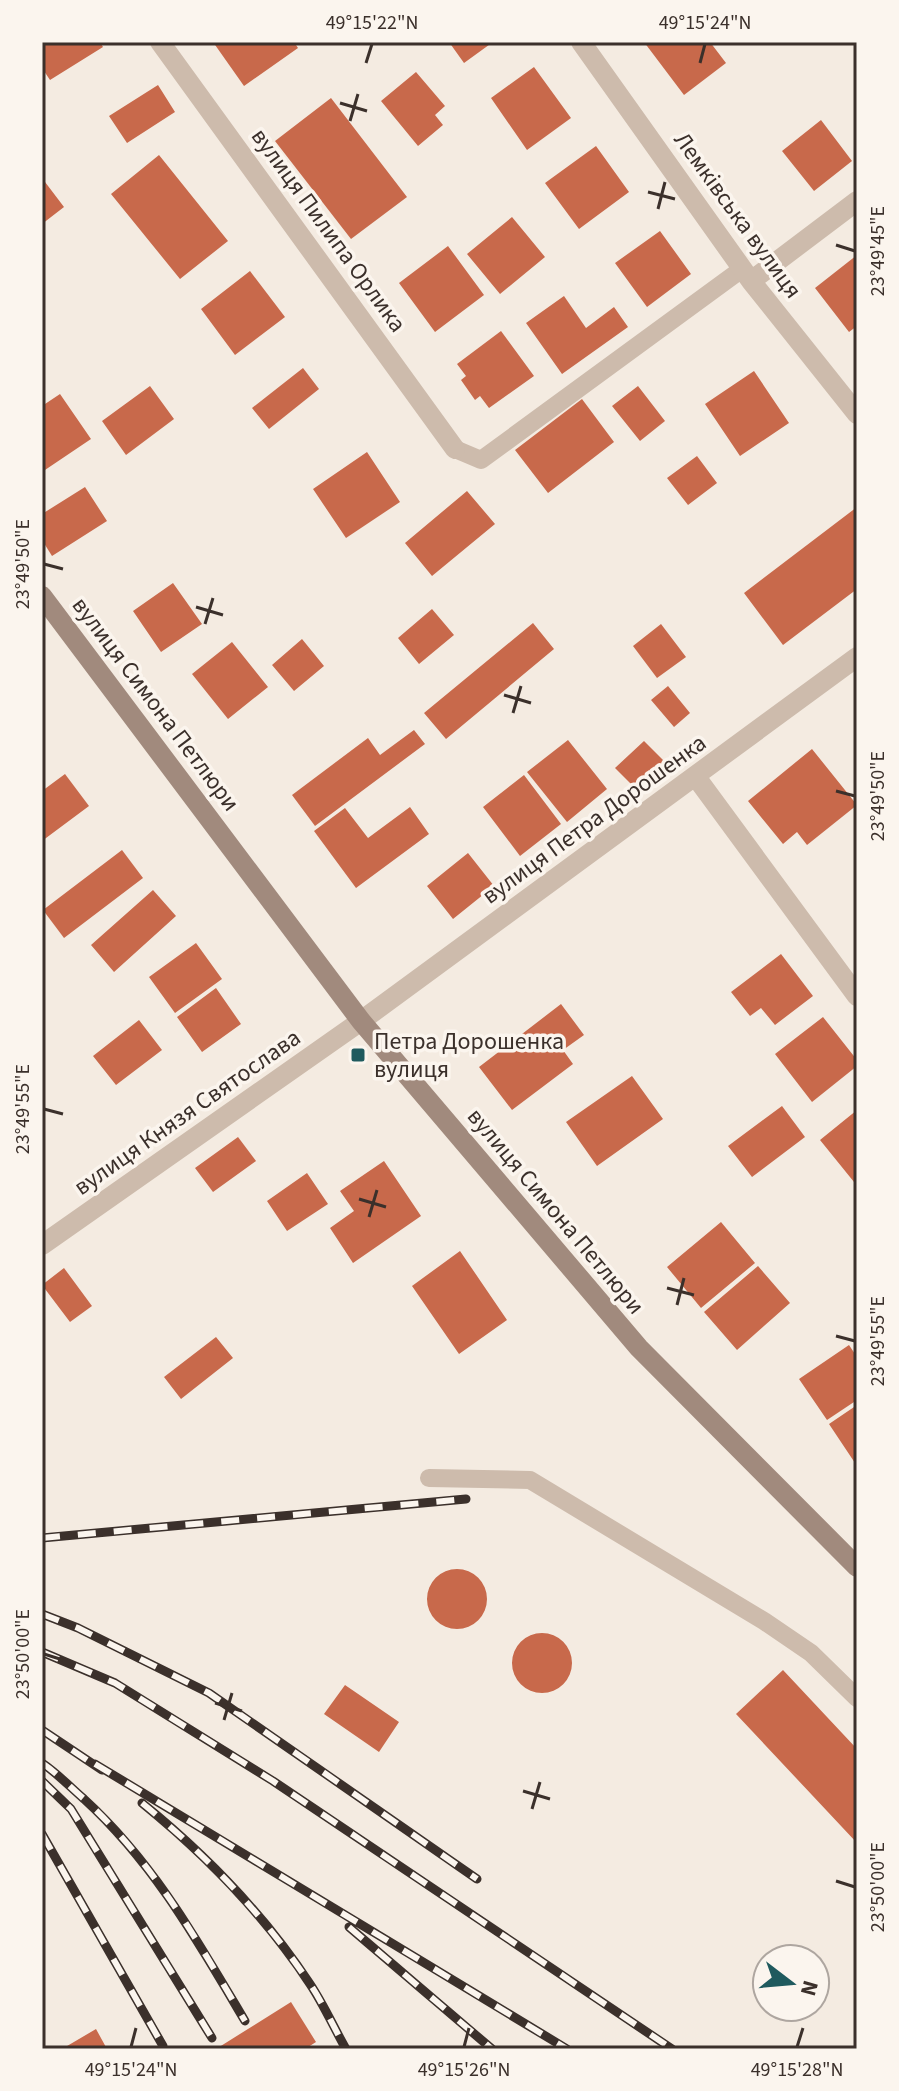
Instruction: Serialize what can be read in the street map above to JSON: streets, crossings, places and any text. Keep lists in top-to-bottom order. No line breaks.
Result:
{"streets":{"main road":["вулиця Симона Петлюри"],"street":["Лемківська вулиця","вулиця Пилипа Орлика","вулиця Петра Дорошенка","вулиця Князя Святослава"]},"crossings":[["вулиця Симона Петлюри","вулиця Петра Дорошенка"],["вулиця Симона Петлюри","вулиця Князя Святослава"],["вулиця Петра Дорошенка","вулиця Князя Святослава"]],"places":{"transit":["Петра Дорошенка вулиця"]},"north":"right","coordinates":["49°15'22\"N","49°15'24\"N","23°49'45\"E","23°49'50\"E","23°49'55\"E","23°50'00\"E","49°15'26\"N","49°15'28\"N"]}
